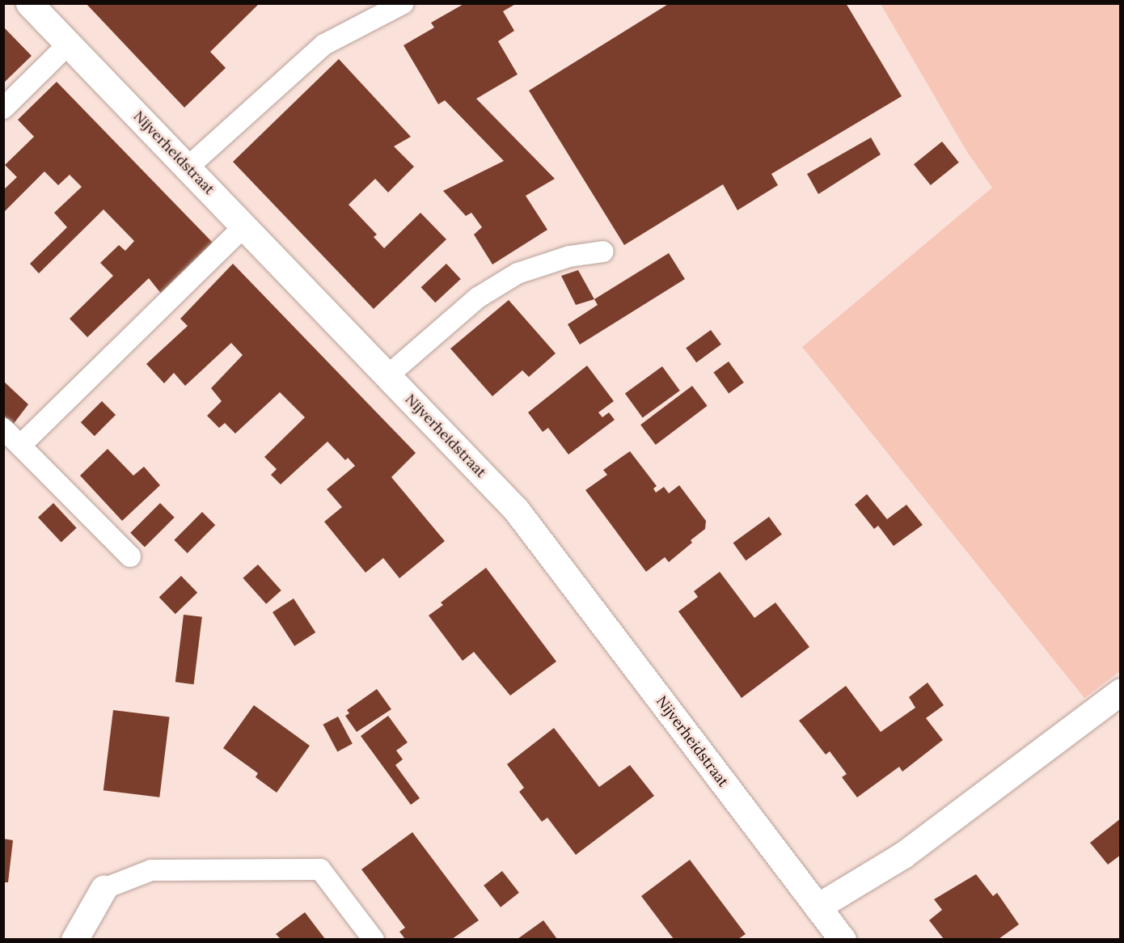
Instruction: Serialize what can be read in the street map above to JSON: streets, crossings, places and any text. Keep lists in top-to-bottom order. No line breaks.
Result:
{"streets":{"street":["Nijverheidstraat"]}}
